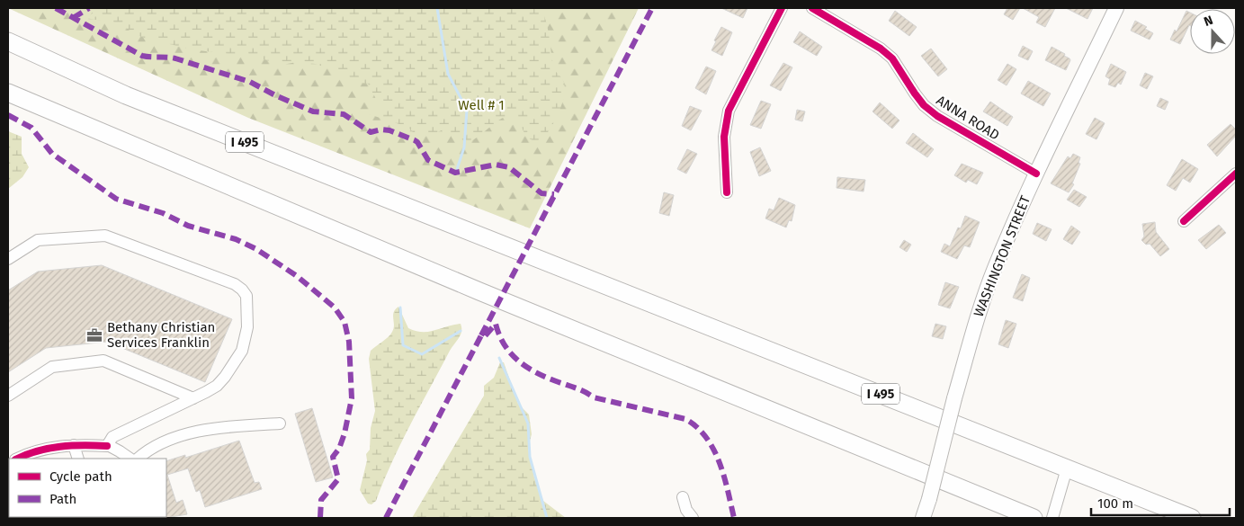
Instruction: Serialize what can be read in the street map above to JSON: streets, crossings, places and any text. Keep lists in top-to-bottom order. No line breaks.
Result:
{"streets":{"highway":["I 495"],"main road":["WASHINGTON STREET"],"street":["ANNA ROAD"]},"crossings":[["ANNA ROAD","WASHINGTON STREET"]],"parks":["Well # 1"],"places":{"office":["Bethany Christian Services Franklin"]},"legend":["Cycle path","Path"],"scale_bar":"100 m","north":"top"}
